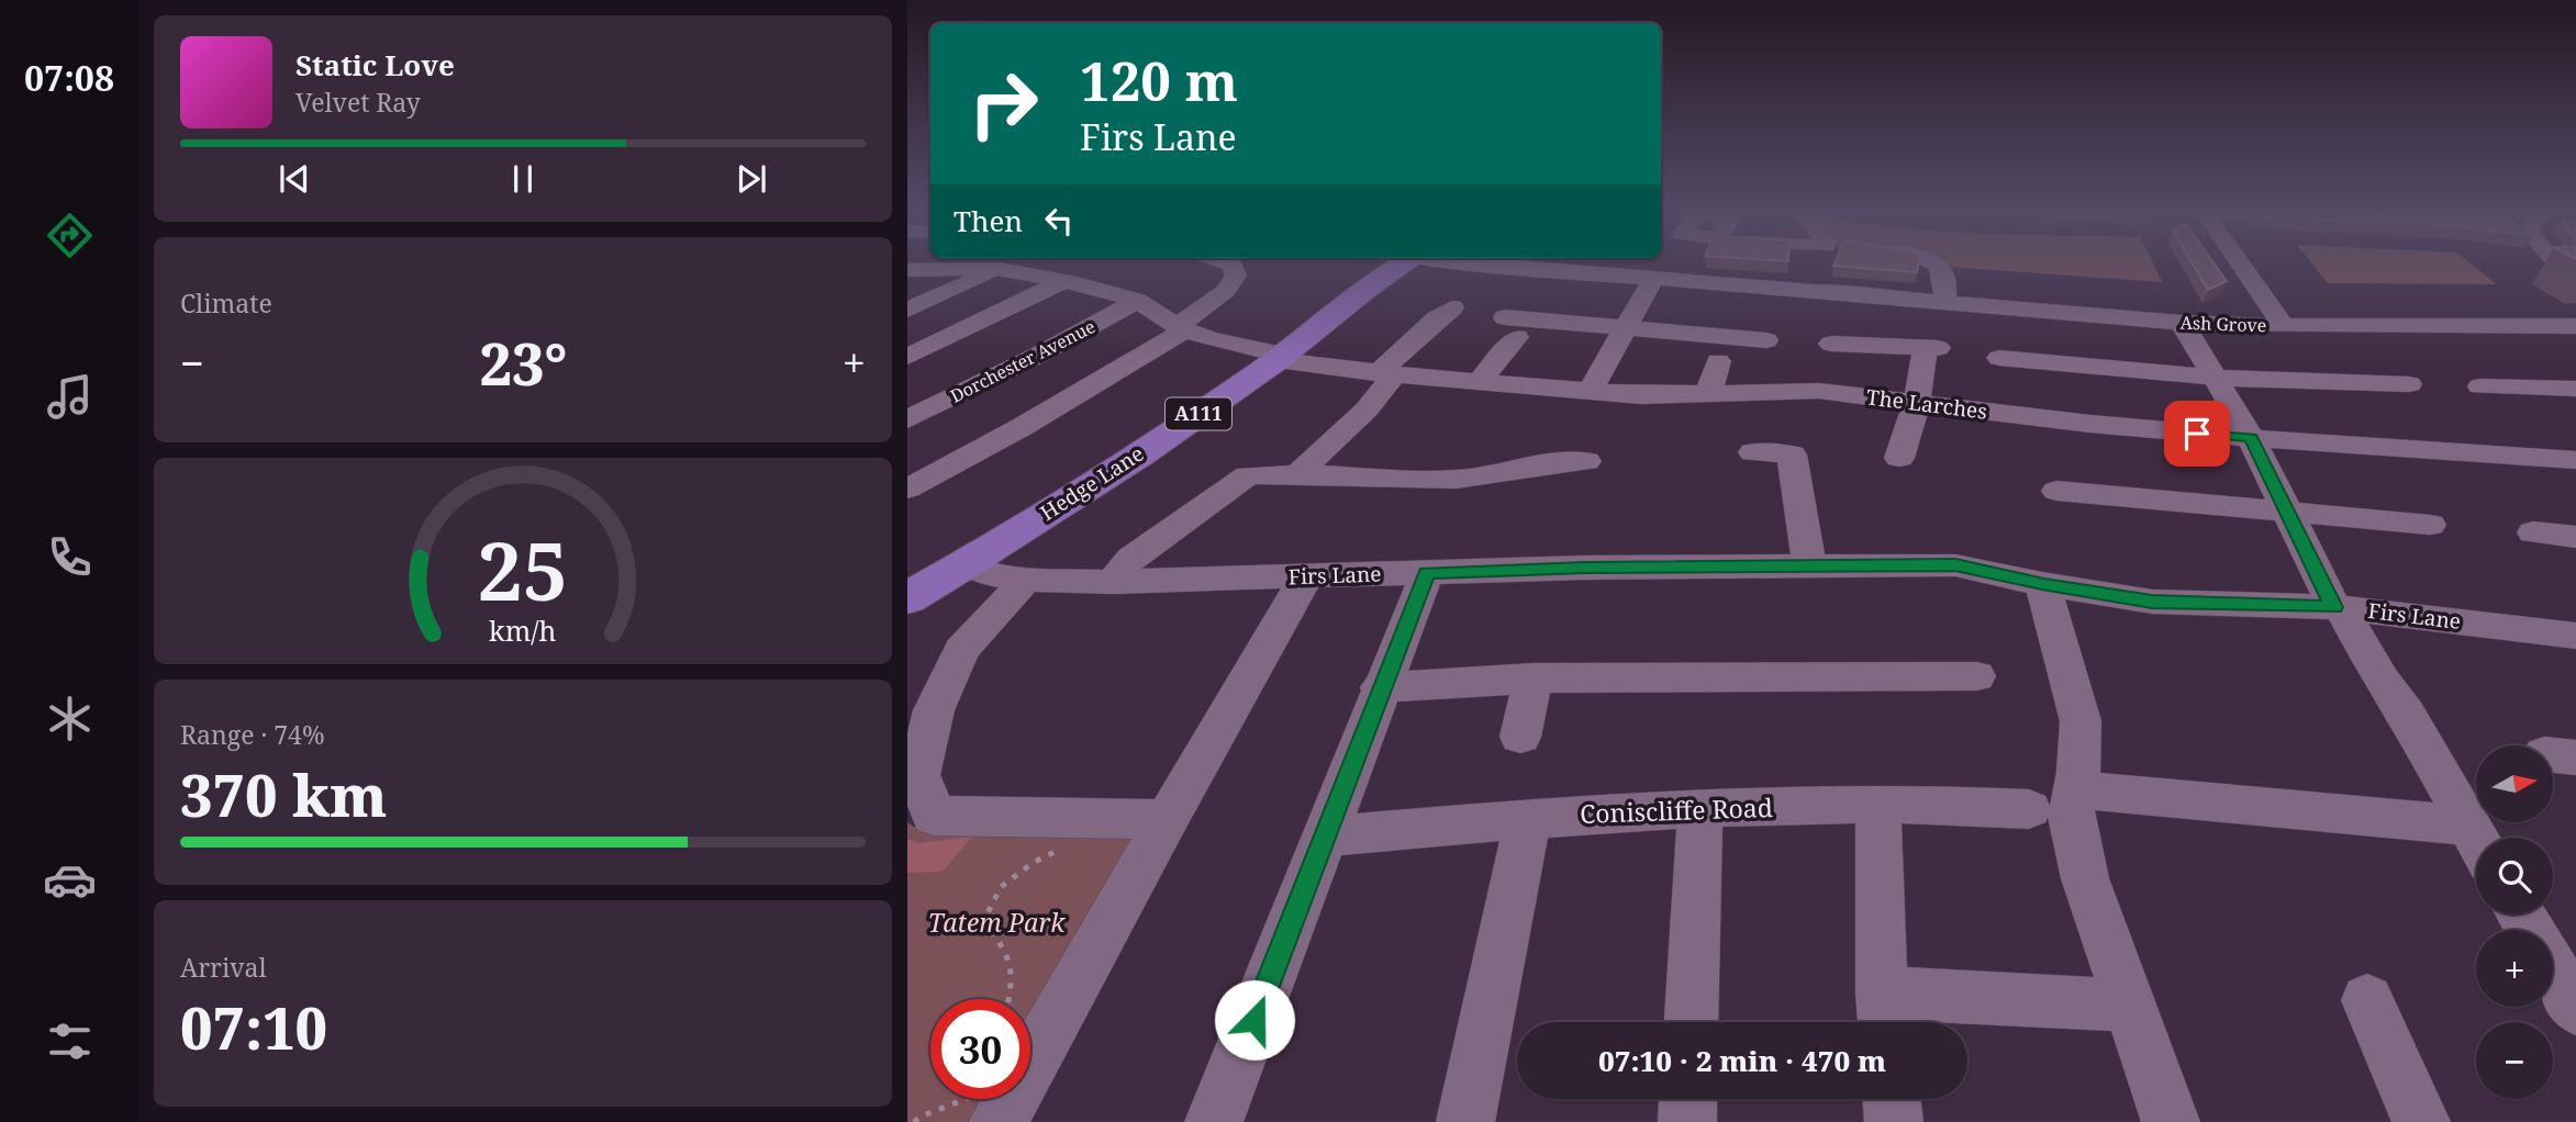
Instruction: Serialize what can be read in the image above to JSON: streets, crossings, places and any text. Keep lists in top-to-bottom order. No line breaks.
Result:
{"streets":{"main road":["A111","Hedge Lane"],"street":["Ash Grove","Dorchester Avenue","The Larches","Firs Lane","Coniscliffe Road"]},"crossings":[["Dorchester Avenue","The Larches"],["The Larches","Hedge Lane"],["Hedge Lane","Firs Lane"]],"parks":["Tatem Park"],"north":"right","page":{"tabs":"07:08","turn":["120 m","Firs Lane"],"song":["Static Love","Velvet Ray"],"then":"Then","tile":["Climate",["Range · 74%","370 km"],["Arrival","07:10"]],"heat":["−","23°","+"],"map_buttons":["+","−"],"limit":"30","trip":"07:10 · 2 min · 470 m","gauge":["25","km/h"]}}
